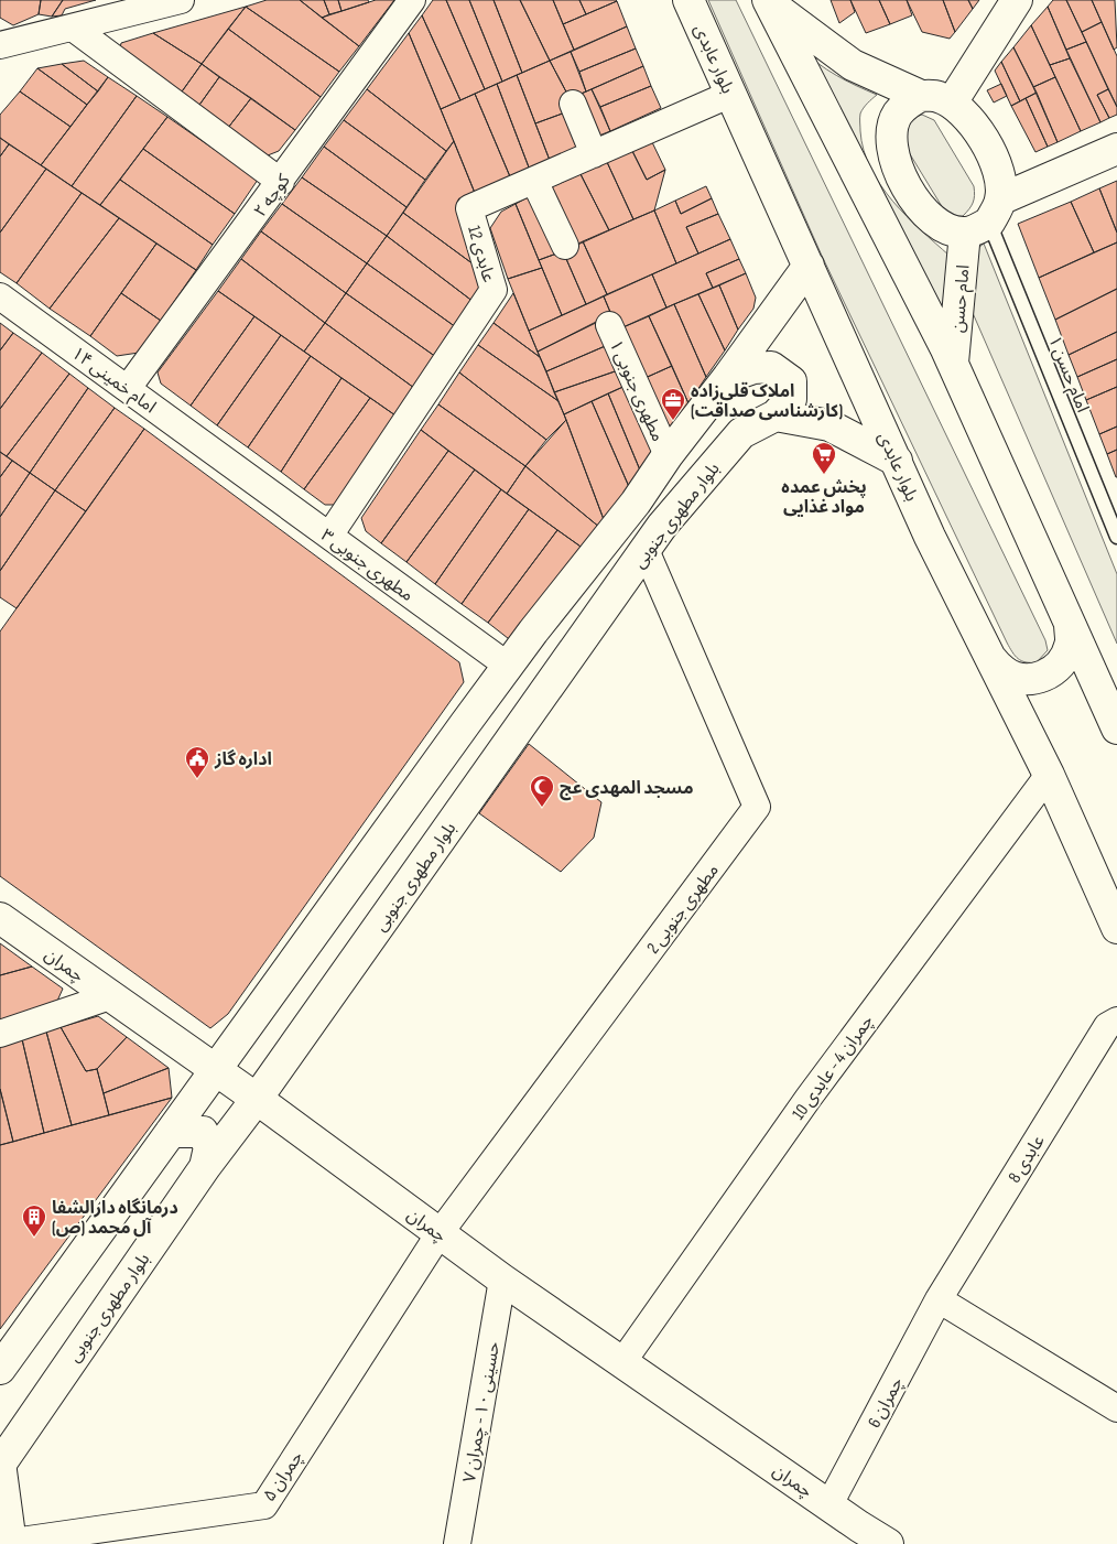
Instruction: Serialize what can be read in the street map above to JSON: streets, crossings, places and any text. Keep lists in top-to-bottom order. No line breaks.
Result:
{"streets":{"street":["بلوار عابدی","کوچه ۲","عابدی 12","امام حسن","امام خمینی ۱۴","مطهری جنوبی ۱","بلوار مطهری جنوبی","مطهری جنوبی ۳","مطهری جنوبی 2","چمران","چمران 4 - عابدی 10","عابدی 8","چمران 6","حسينی ۱۰ - چمران ۷","چمران ۵"],"lane":["امام حسن ۱"]},"crossings":[["بلوار عابدی","عابدی 12"],["بلوار عابدی","چمران 4 - عابدی 10"],["کوچه ۲","امام خمینی ۱۴"],["عابدی 12","مطهری جنوبی ۳"],["امام حسن","امام حسن ۱"],["امام خمینی ۱۴","مطهری جنوبی ۳"],["بلوار مطهری جنوبی","مطهری جنوبی 2"],["بلوار مطهری جنوبی","چمران"],["مطهری جنوبی 2","چمران"],["مطهری جنوبی 2","چمران ۵"],["چمران","چمران 4 - عابدی 10"],["چمران","چمران 6"],["چمران","حسينی ۱۰ - چمران ۷"],["چمران","چمران ۵"],["عابدی 8","چمران 6"]],"places":{"office":["املاک قلی‌زاده (کارشناسی صداقت)"],"supermarket":["پخش عمده مواد غذایی"],"public building":["اداره گاز"],"mosque":["مسجد المهدی عج"],"building":["درمانگاه دارالشفا آل محمد (ص)"]}}
